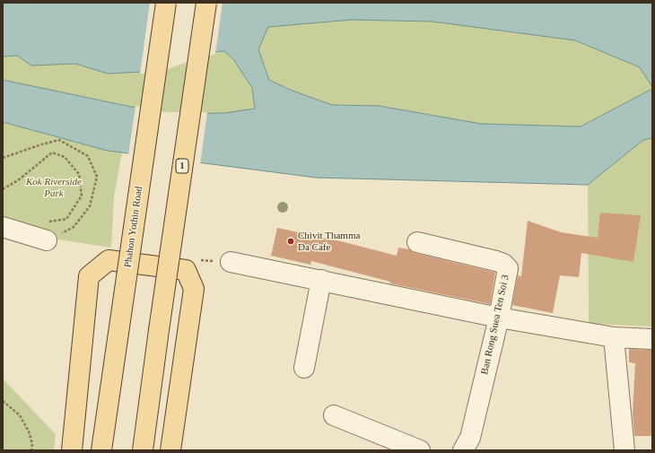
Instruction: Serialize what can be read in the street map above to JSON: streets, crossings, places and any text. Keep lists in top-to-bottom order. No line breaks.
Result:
{"streets":{"main road":["1","Phahon Yothin Road"],"street":["Ban Rong Suea Ten Soi 3"]},"parks":["Kok Riverside Park"],"places":["Chivit Thamma Da Cafe"]}
